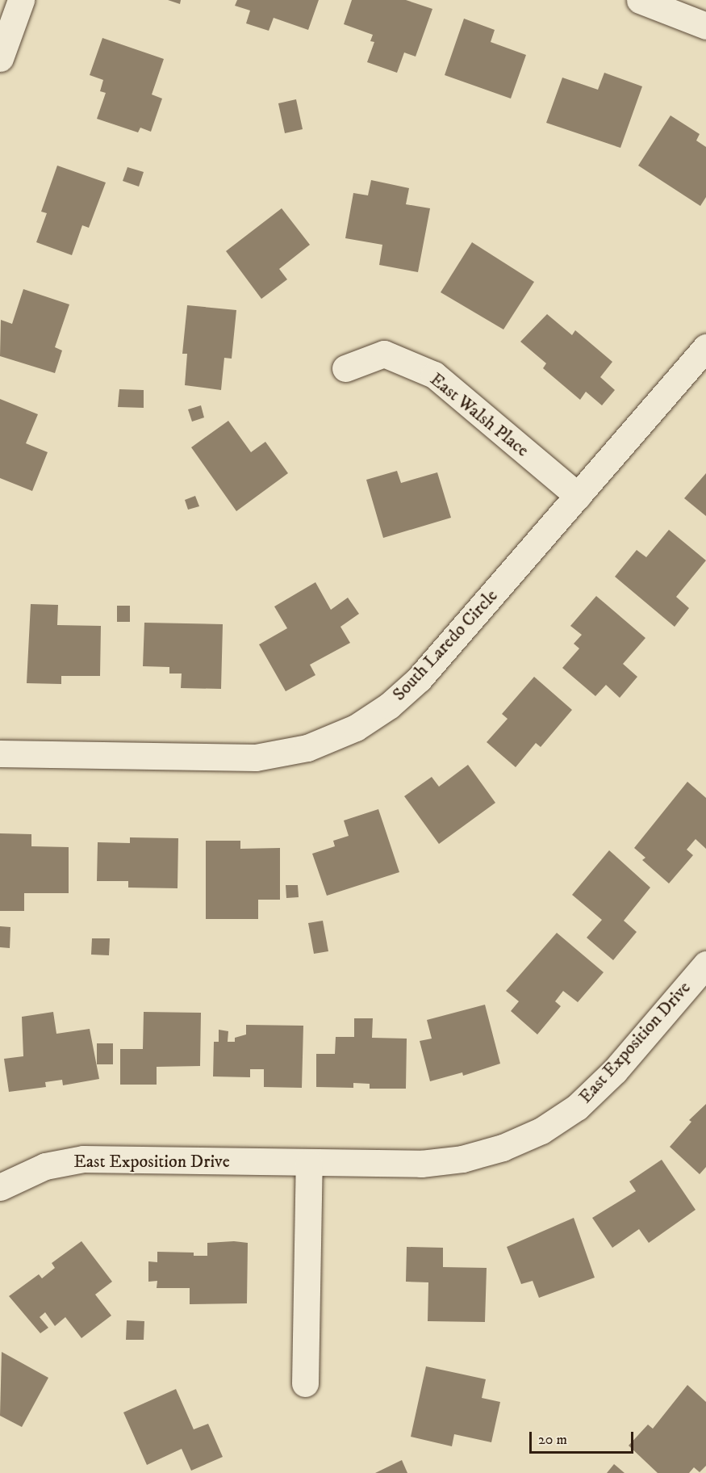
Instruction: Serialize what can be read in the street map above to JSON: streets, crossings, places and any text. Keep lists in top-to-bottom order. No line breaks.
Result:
{"streets":{"street":["East Walsh Place","South Laredo Circle","East Exposition Drive"]},"crossings":[["East Walsh Place","South Laredo Circle"]],"scale_bar":"20 m"}
